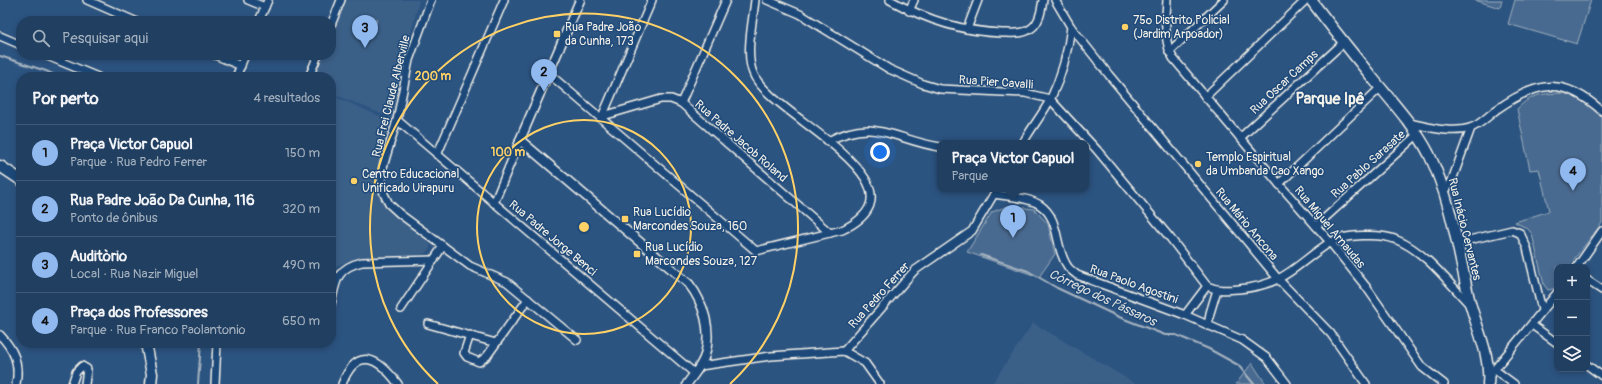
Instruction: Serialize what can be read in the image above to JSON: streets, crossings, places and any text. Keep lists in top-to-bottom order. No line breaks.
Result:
{"streets":{"main road":["Rua Inácio Cervantes"],"street":["Rua Pier Cavalli","Rua Oscar Camps","Rua Frei Claude Alberville","Rua Padre Jacob Roland","Rua Pablo Sarasate","Rua Mário Ancona","Rua Miguel Arnaudas","Rua Padre Jorge Benci","Rua Paolo Agostini","Rua Pedro Ferrer"]},"crossings":[["Rua Oscar Camps","Rua Miguel Arnaudas"],["Rua Oscar Camps","Rua Inácio Cervantes"],["Rua Frei Claude Alberville","Rua Padre Jorge Benci"],["Rua Pablo Sarasate","Rua Miguel Arnaudas"],["Rua Pablo Sarasate","Rua Inácio Cervantes"],["Rua Paolo Agostini","Rua Pedro Ferrer"]],"districts":["Parque Ipê"],"water":["Córrego dos Pássaros"],"places":{"other":["75º Distrito Policial (Jardim Arpoador)","Templo Espiritual da Umbanda Cao Xango","Centro Educacional Unificado Uirapuru"],"transit":["Rua Padre João da Cunha, 173","Rua Lucídio Marcondes Souza, 160","Rua Lucídio Marcondes Souza, 127"]},"page":{"pins":["3","2","4","1"],"search":"Pesquisar aqui","heading":["Por perto","4 resultados"],"list":[{"mark":"1","name":"Praça Victor Capuol","note":"Parque · Rua Pedro Ferrer","value":"150 m"},{"mark":"2","name":"Rua Padre João Da Cunha, 116","note":"Ponto de ônibus","value":"320 m"},{"mark":"3","name":"Auditòrio","note":"Local · Rua Nazir Miguel","value":"490 m"},{"mark":"4","name":"Praça dos Professores","note":"Parque · Rua Franco Paolantonio","value":"650 m"}],"popup":["Praça Victor Capuol","Parque"],"map_buttons":["+","−"]},"rings":["200 m","100 m"]}
